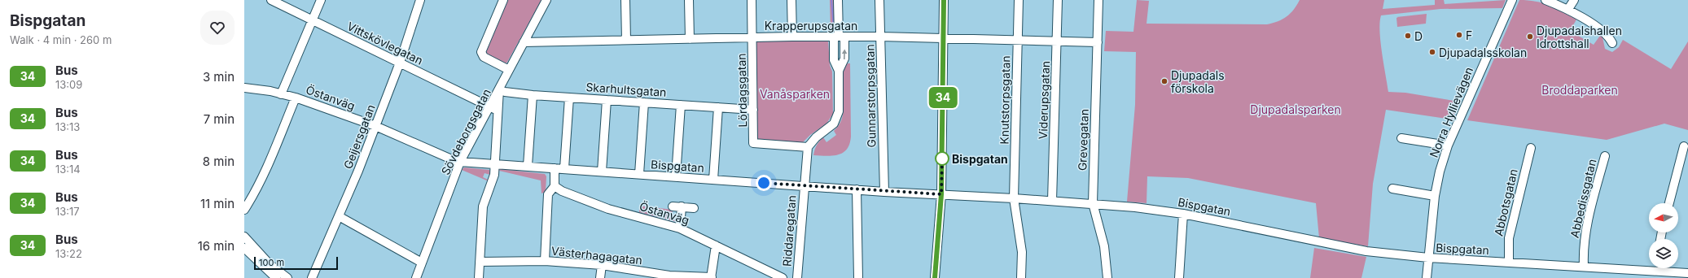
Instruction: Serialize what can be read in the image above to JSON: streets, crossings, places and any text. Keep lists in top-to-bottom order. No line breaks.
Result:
{"streets":{"street":["Krapperupsgatan","Vittskövlegatan","Skarhultsgatan","Lördagsgatan","Gunnarstorpsgatan","Östanväg","Knutstorpsgatan","Viderupsgatan","Norra Hyllievägen","Sövdeborgsgatan","Geijersgatan","Grevegatan","Bispgatan","Abbedissgatan","Abbotsgatan","Riddaregatan","Västerhagagatan"]},"crossings":[["Krapperupsgatan","Lördagsgatan"],["Krapperupsgatan","Gunnarstorpsgatan"],["Krapperupsgatan","Knutstorpsgatan"],["Krapperupsgatan","Viderupsgatan"],["Krapperupsgatan","Sövdeborgsgatan"],["Krapperupsgatan","Grevegatan"],["Vittskövlegatan","Sövdeborgsgatan"],["Vittskövlegatan","Geijersgatan"],["Skarhultsgatan","Lördagsgatan"],["Skarhultsgatan","Sövdeborgsgatan"],["Gunnarstorpsgatan","Bispgatan"],["Östanväg","Sövdeborgsgatan"],["Östanväg","Geijersgatan"],["Östanväg","Bispgatan"],["Knutstorpsgatan","Bispgatan"],["Viderupsgatan","Bispgatan"],["Norra Hyllievägen","Bispgatan"],["Sövdeborgsgatan","Bispgatan"],["Grevegatan","Bispgatan"],["Bispgatan","Abbedissgatan"],["Bispgatan","Abbotsgatan"],["Bispgatan","Riddaregatan"]],"parks":["Broddaparken","Vanåsparken","Djupadalsparken"],"places":["F","D","Djupadalshallen Idrottshall","Djupadalsskolan","Djupadals förskola","Bispgatan"],"lines":["bus line 34"],"scale_bar":"100 m","north":"left","page":{"heading":["Bispgatan","Walk · 4 min · 260 m"],"on_map":"34","list":[{"mark":"34","name":"Bus","note":"13:09","value":"3 min"},{"mark":"34","name":"Bus","note":"13:13","value":"7 min"},{"mark":"34","name":"Bus","note":"13:14","value":"8 min"},{"mark":"34","name":"Bus","note":"13:17","value":"11 min"},{"mark":"34","name":"Bus","note":"13:22","value":"16 min"}],"scale":"100 m"}}
